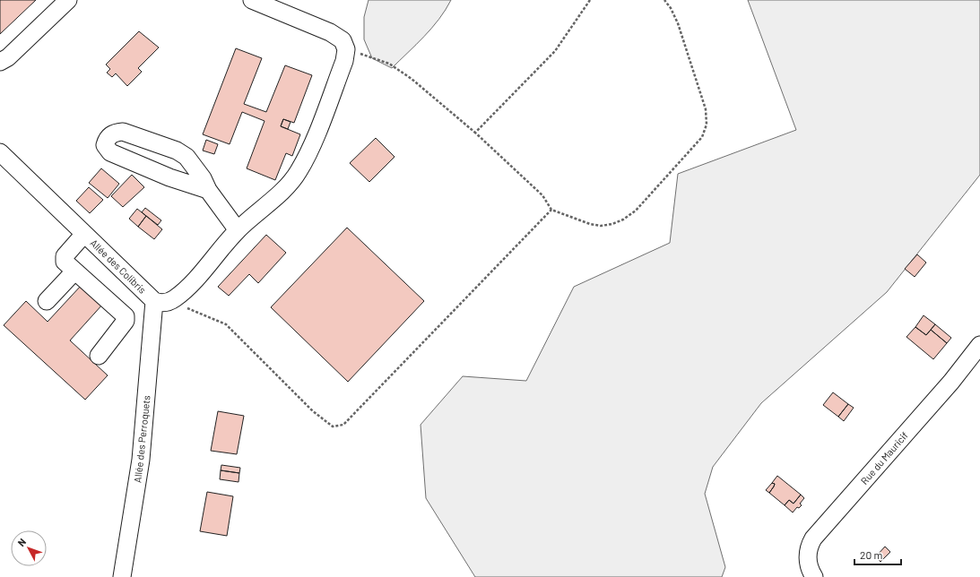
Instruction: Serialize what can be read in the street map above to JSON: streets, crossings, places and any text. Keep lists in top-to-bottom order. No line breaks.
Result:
{"streets":{"street":["Allée des Colibris","Allée des Perroquets","Rue du Mauricif"]},"crossings":[["Allée des Colibris","Allée des Perroquets"]],"scale_bar":"20 m","north":"top left"}
